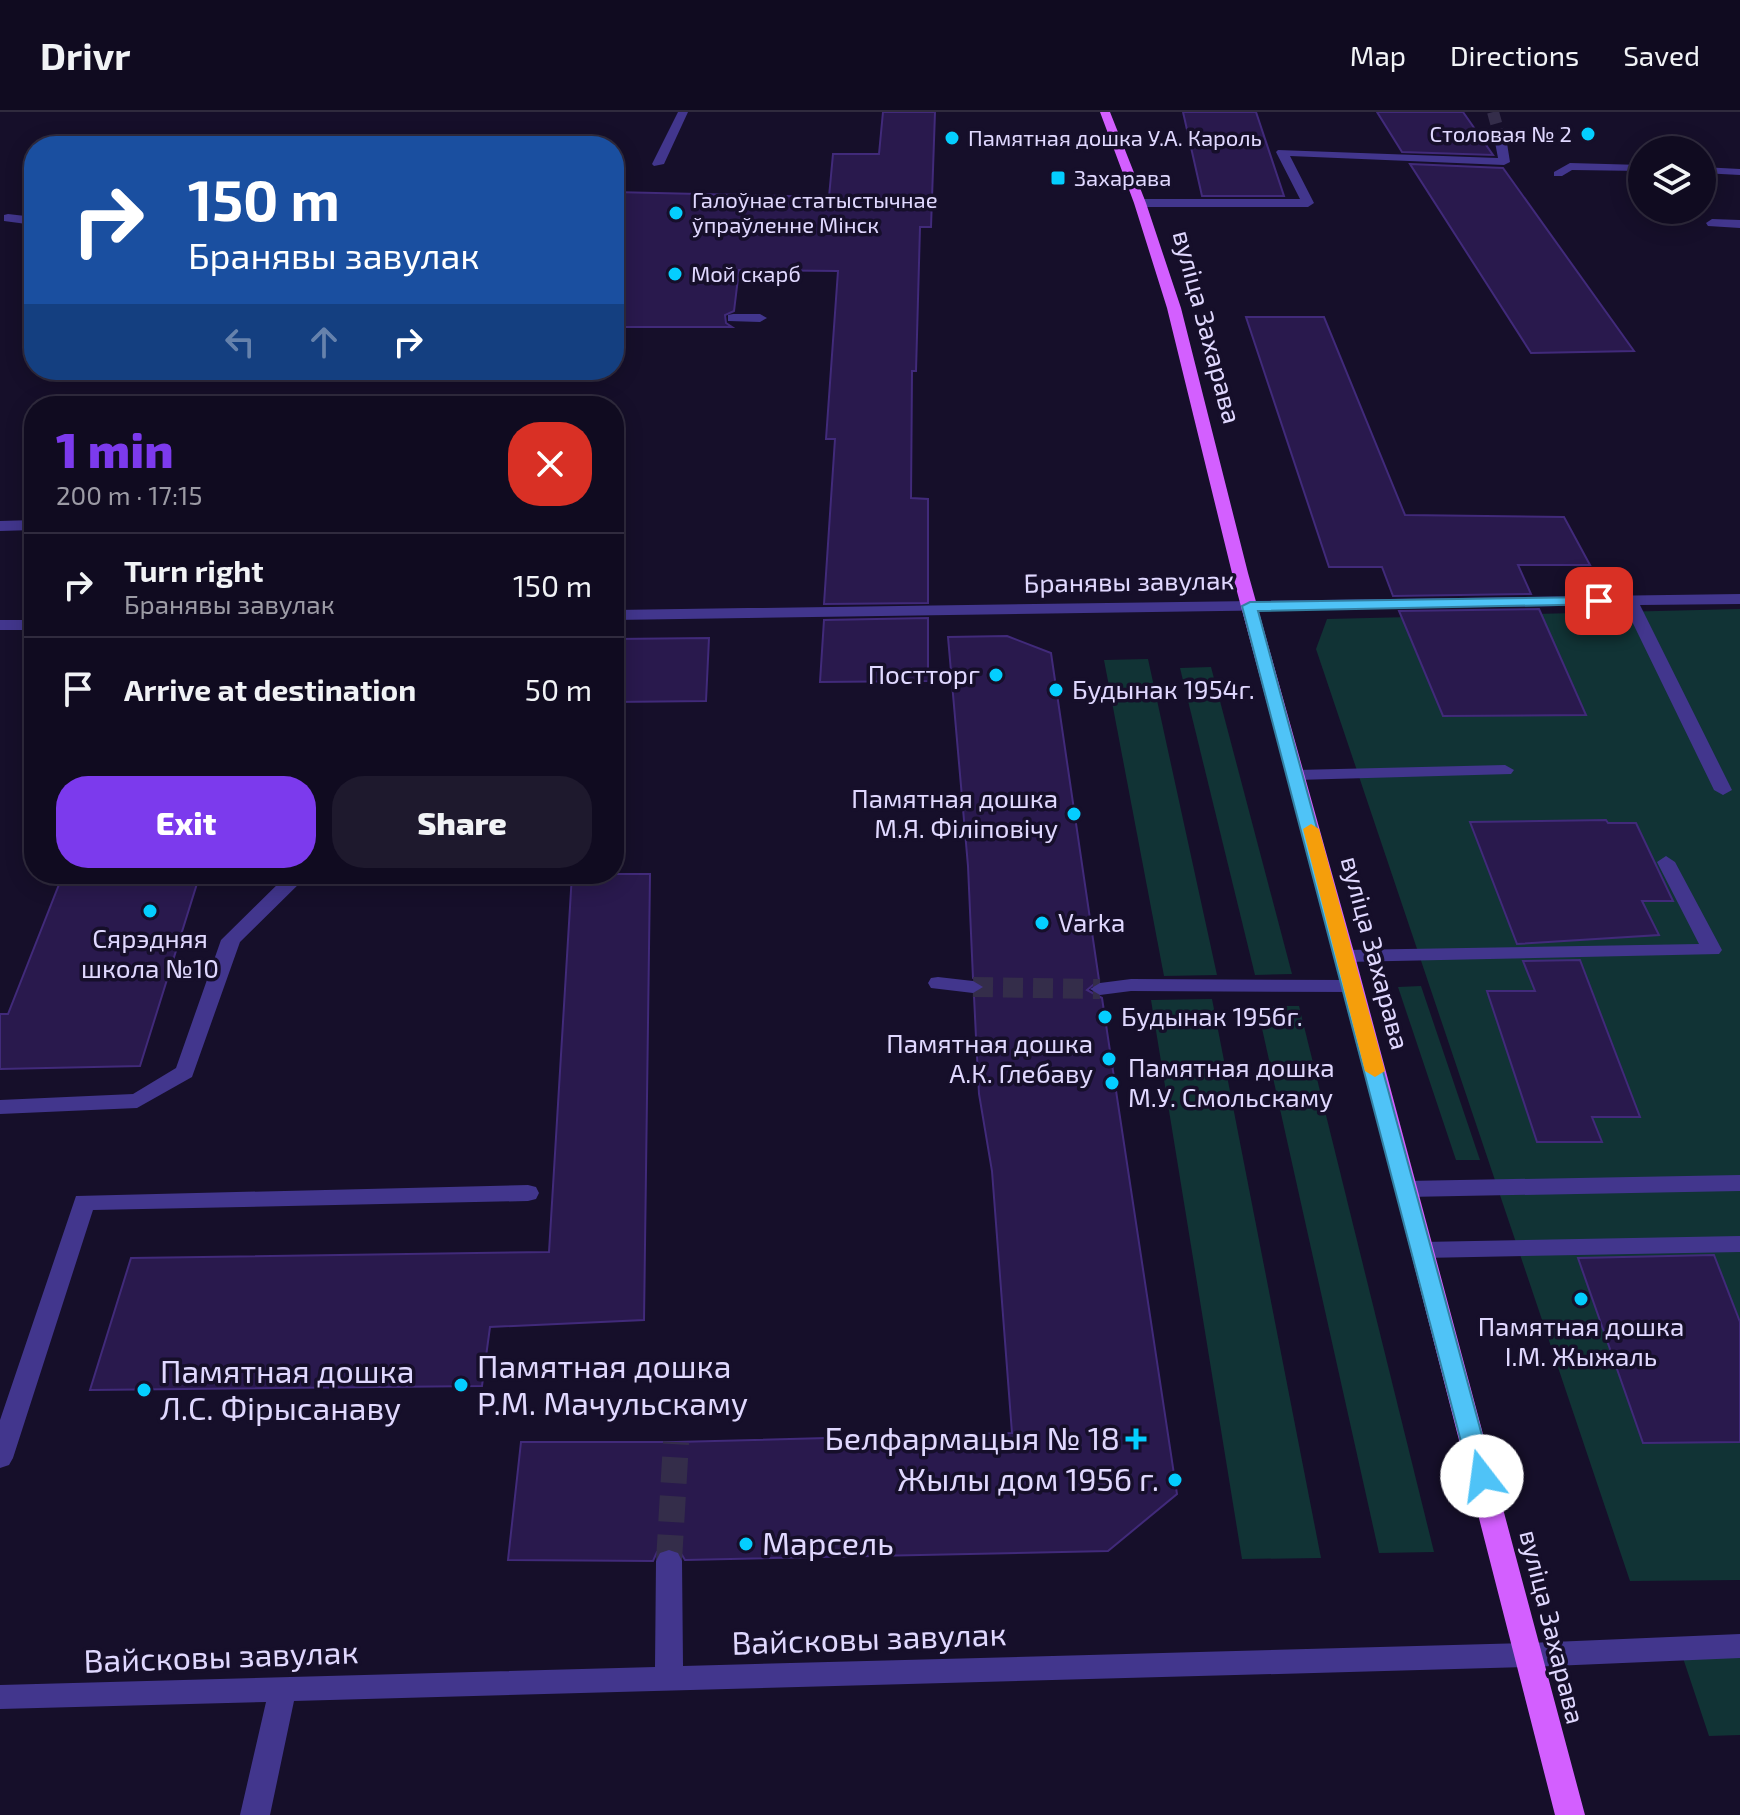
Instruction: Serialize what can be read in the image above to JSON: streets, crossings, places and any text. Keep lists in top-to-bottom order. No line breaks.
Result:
{"streets":{"main road":["вуліца Захарава"],"street":["Бранявы завулак","Вайсковы завулак"]},"crossings":[["вуліца Захарава","Бранявы завулак"],["вуліца Захарава","Вайсковы завулак"]],"places":{"other":["Столовая № 2","Памятная дошка У.А. Кароль","Галоўнае статыстычнае ўпраўленне Мінск","Мой скарб","Постторг","Будынак 1954г.","Памятная дошка М.Я. Філіповічу","Сярэдняя школа №10","Varka","Будынак 1956г.","Памятная дошка А.К. Глебаву","Памятная дошка М.У. Смольскаму","Памятная дошка І.М. Жыжаль","Памятная дошка Р.М. Мачульскаму","Памятная дошка Л.С. Фірысанаву","Жылы дом 1956 г.","Марсель"],"transit":["Захарава"],"health":["Белфармацыя № 18"]},"page":{"header":"Drivr","nav":["Map","Directions","Saved"],"turn":["150 m","Бранявы завулак"],"heading":["1 min","200 m · 17:15"],"list":[{"name":"Turn right","note":"Бранявы завулак","value":"150 m"},{"name":"Arrive at destination","value":"50 m"}],"buttons":["Exit","Share"]}}
